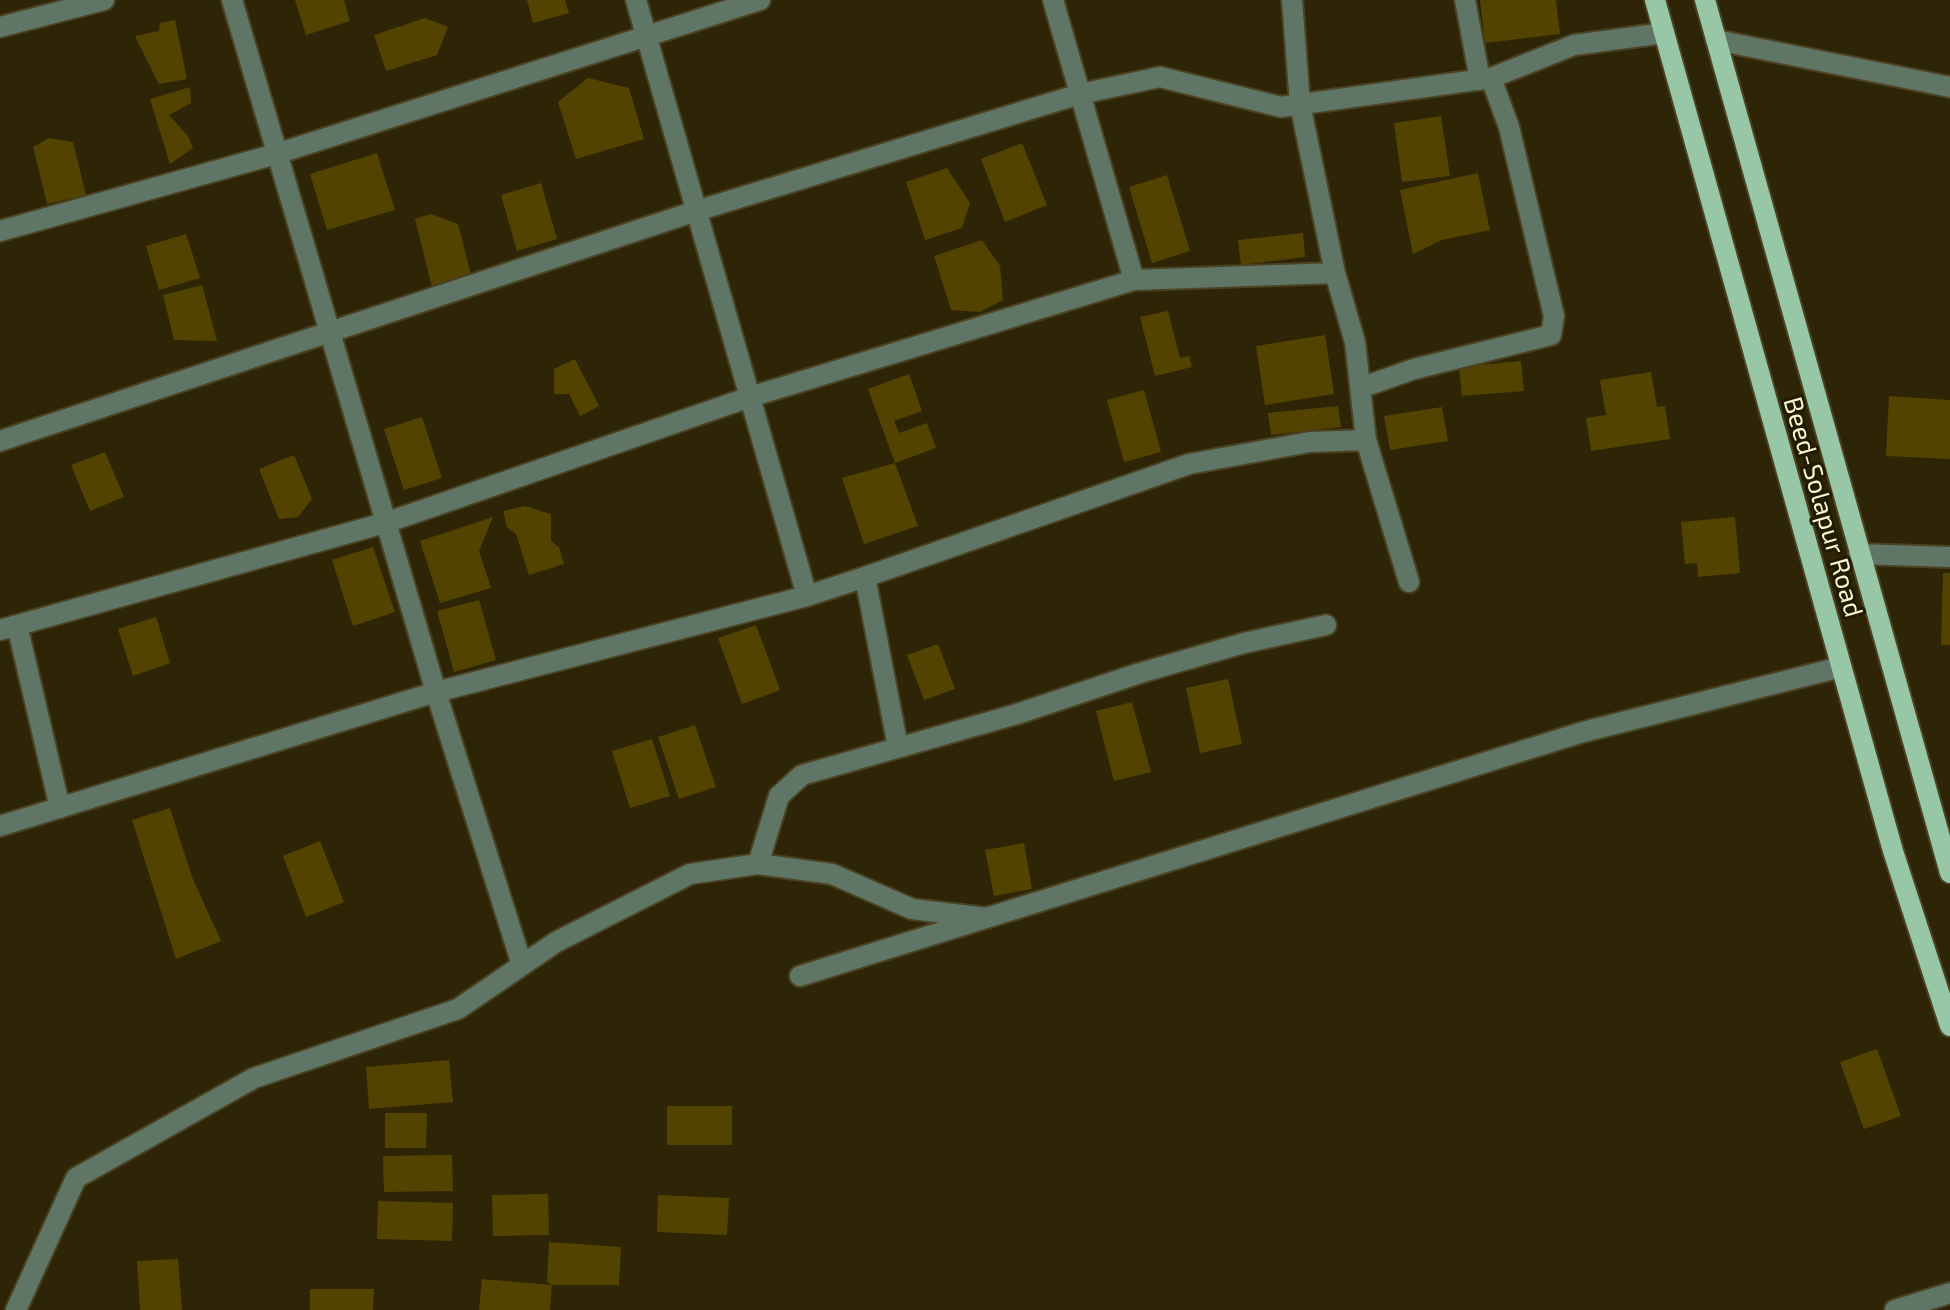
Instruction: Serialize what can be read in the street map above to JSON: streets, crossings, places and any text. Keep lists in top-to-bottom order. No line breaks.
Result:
{"streets":{"main road":["Beed-Solapur Road"]}}
